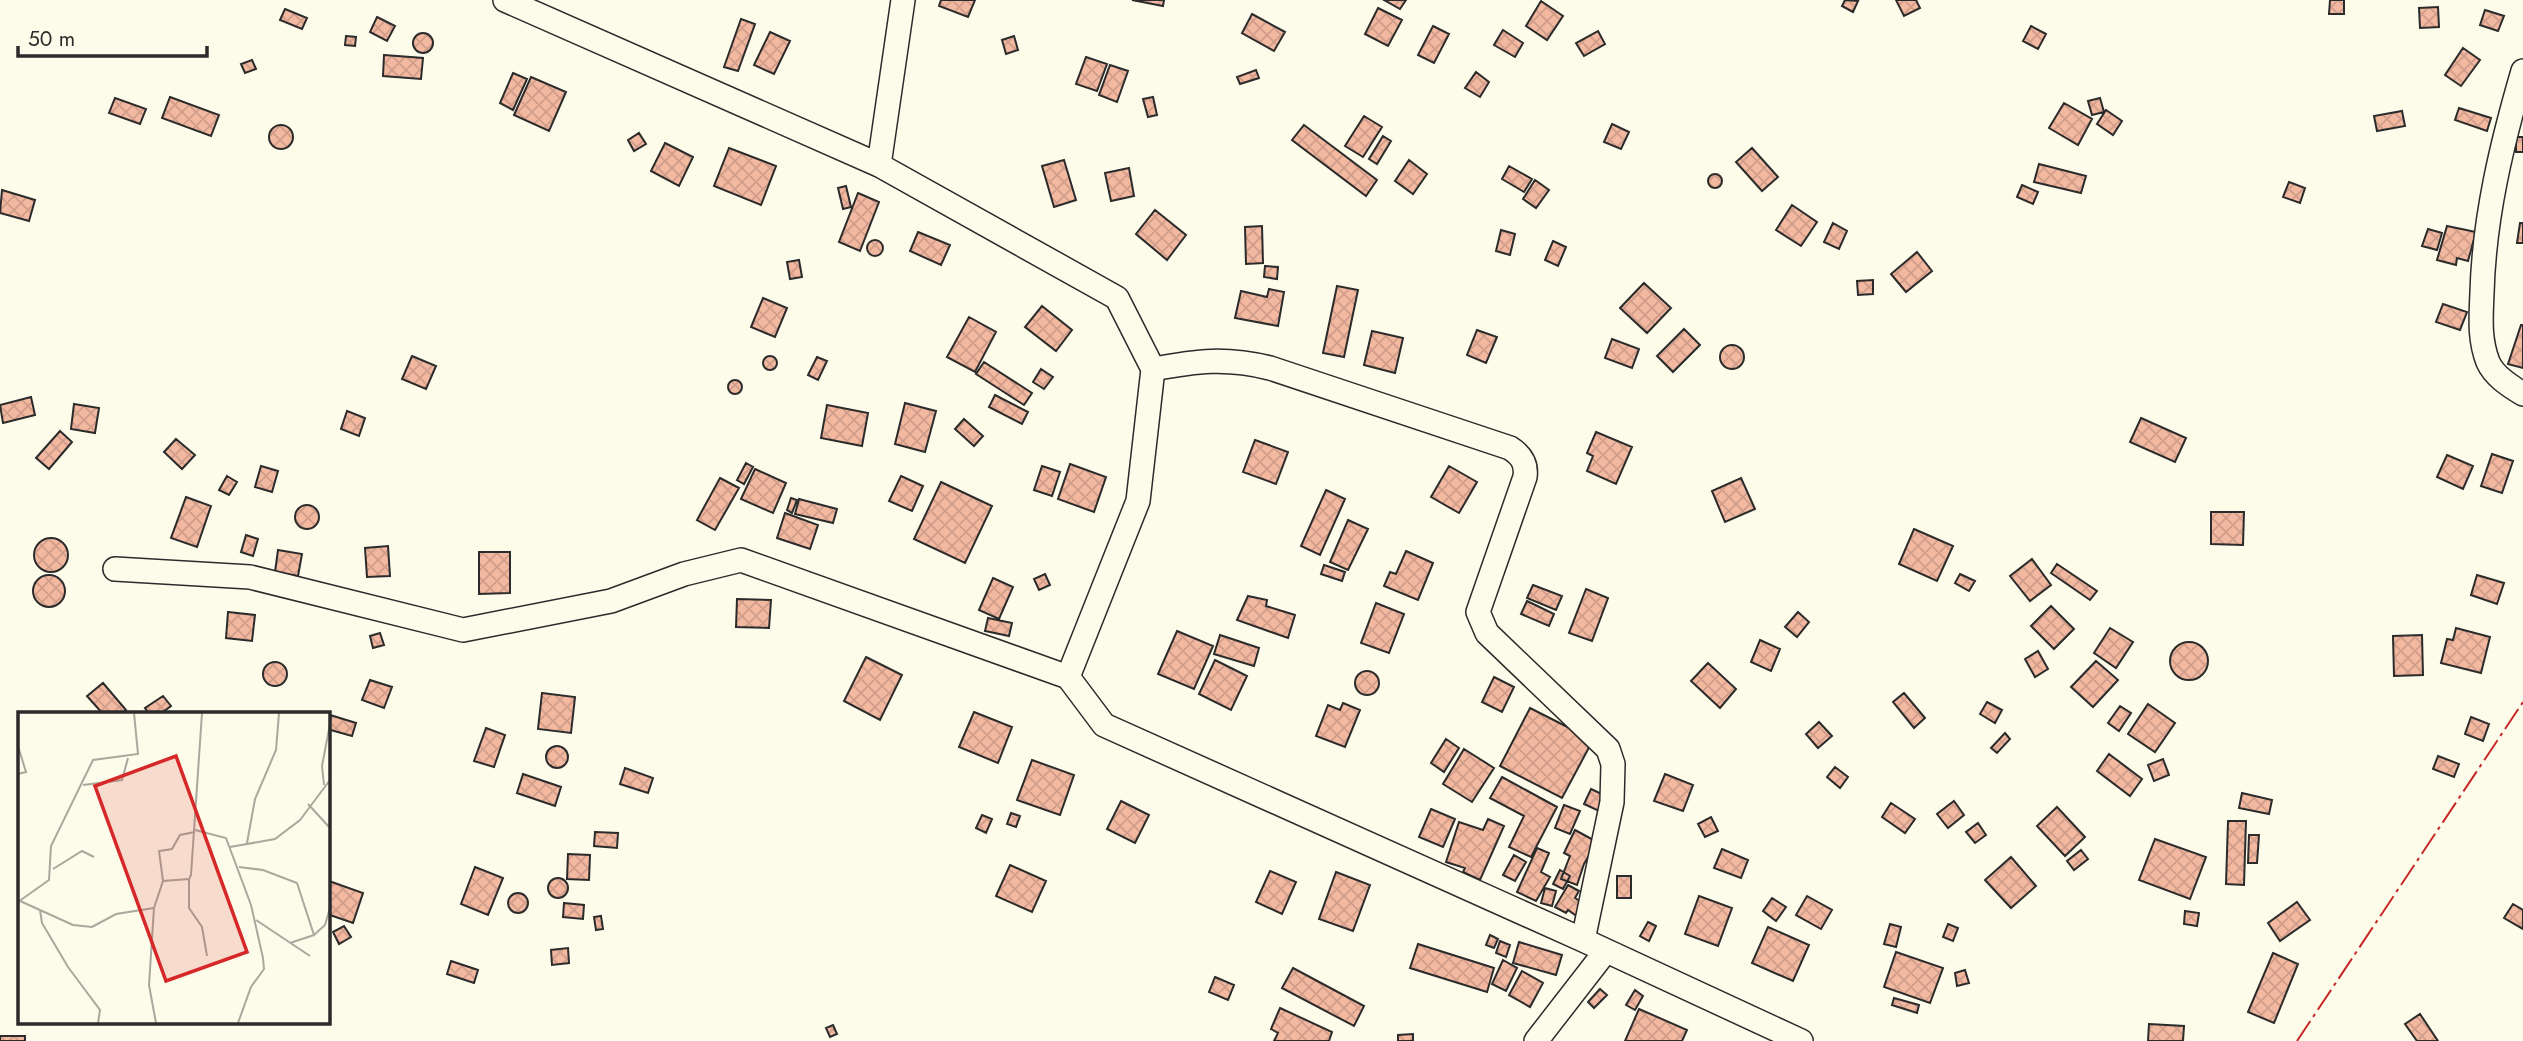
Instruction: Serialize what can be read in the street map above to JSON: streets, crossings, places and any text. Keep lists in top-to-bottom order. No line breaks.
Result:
{"scale_bar":"50 m"}
